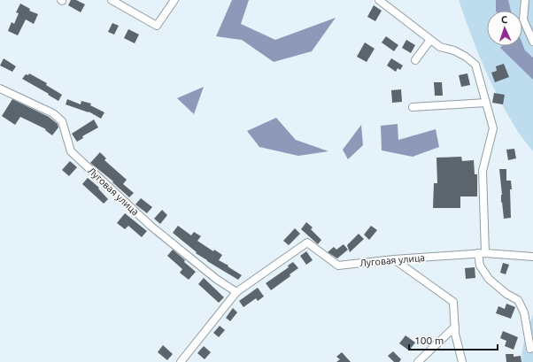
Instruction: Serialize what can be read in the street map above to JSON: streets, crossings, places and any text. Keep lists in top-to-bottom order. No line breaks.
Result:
{"streets":{"street":["Луговая улица"]},"scale_bar":"100 m","north":"top"}
